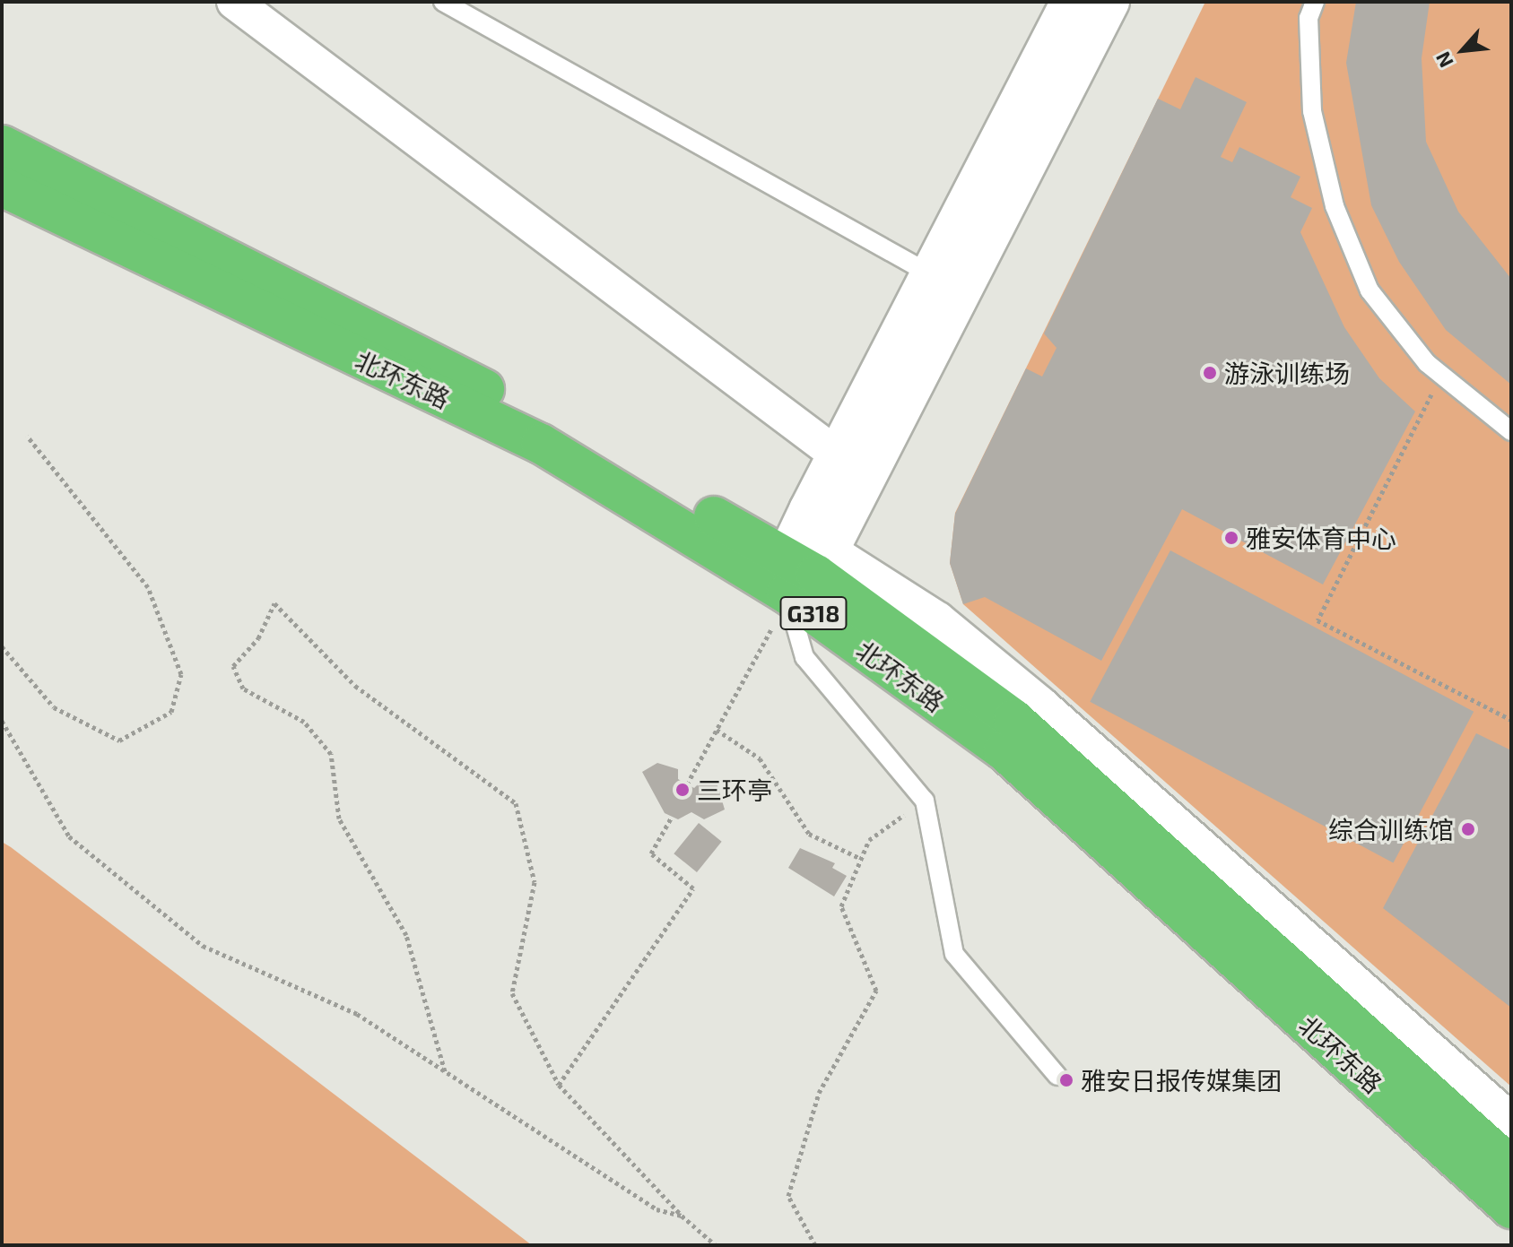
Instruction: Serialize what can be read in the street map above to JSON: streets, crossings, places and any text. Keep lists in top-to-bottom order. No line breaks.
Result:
{"streets":{"highway":["北环东路","G318"]},"places":["游泳训练场","雅安体育中心","三环亭","综合训练馆","雅安日报传媒集团"],"north":"bottom left"}
